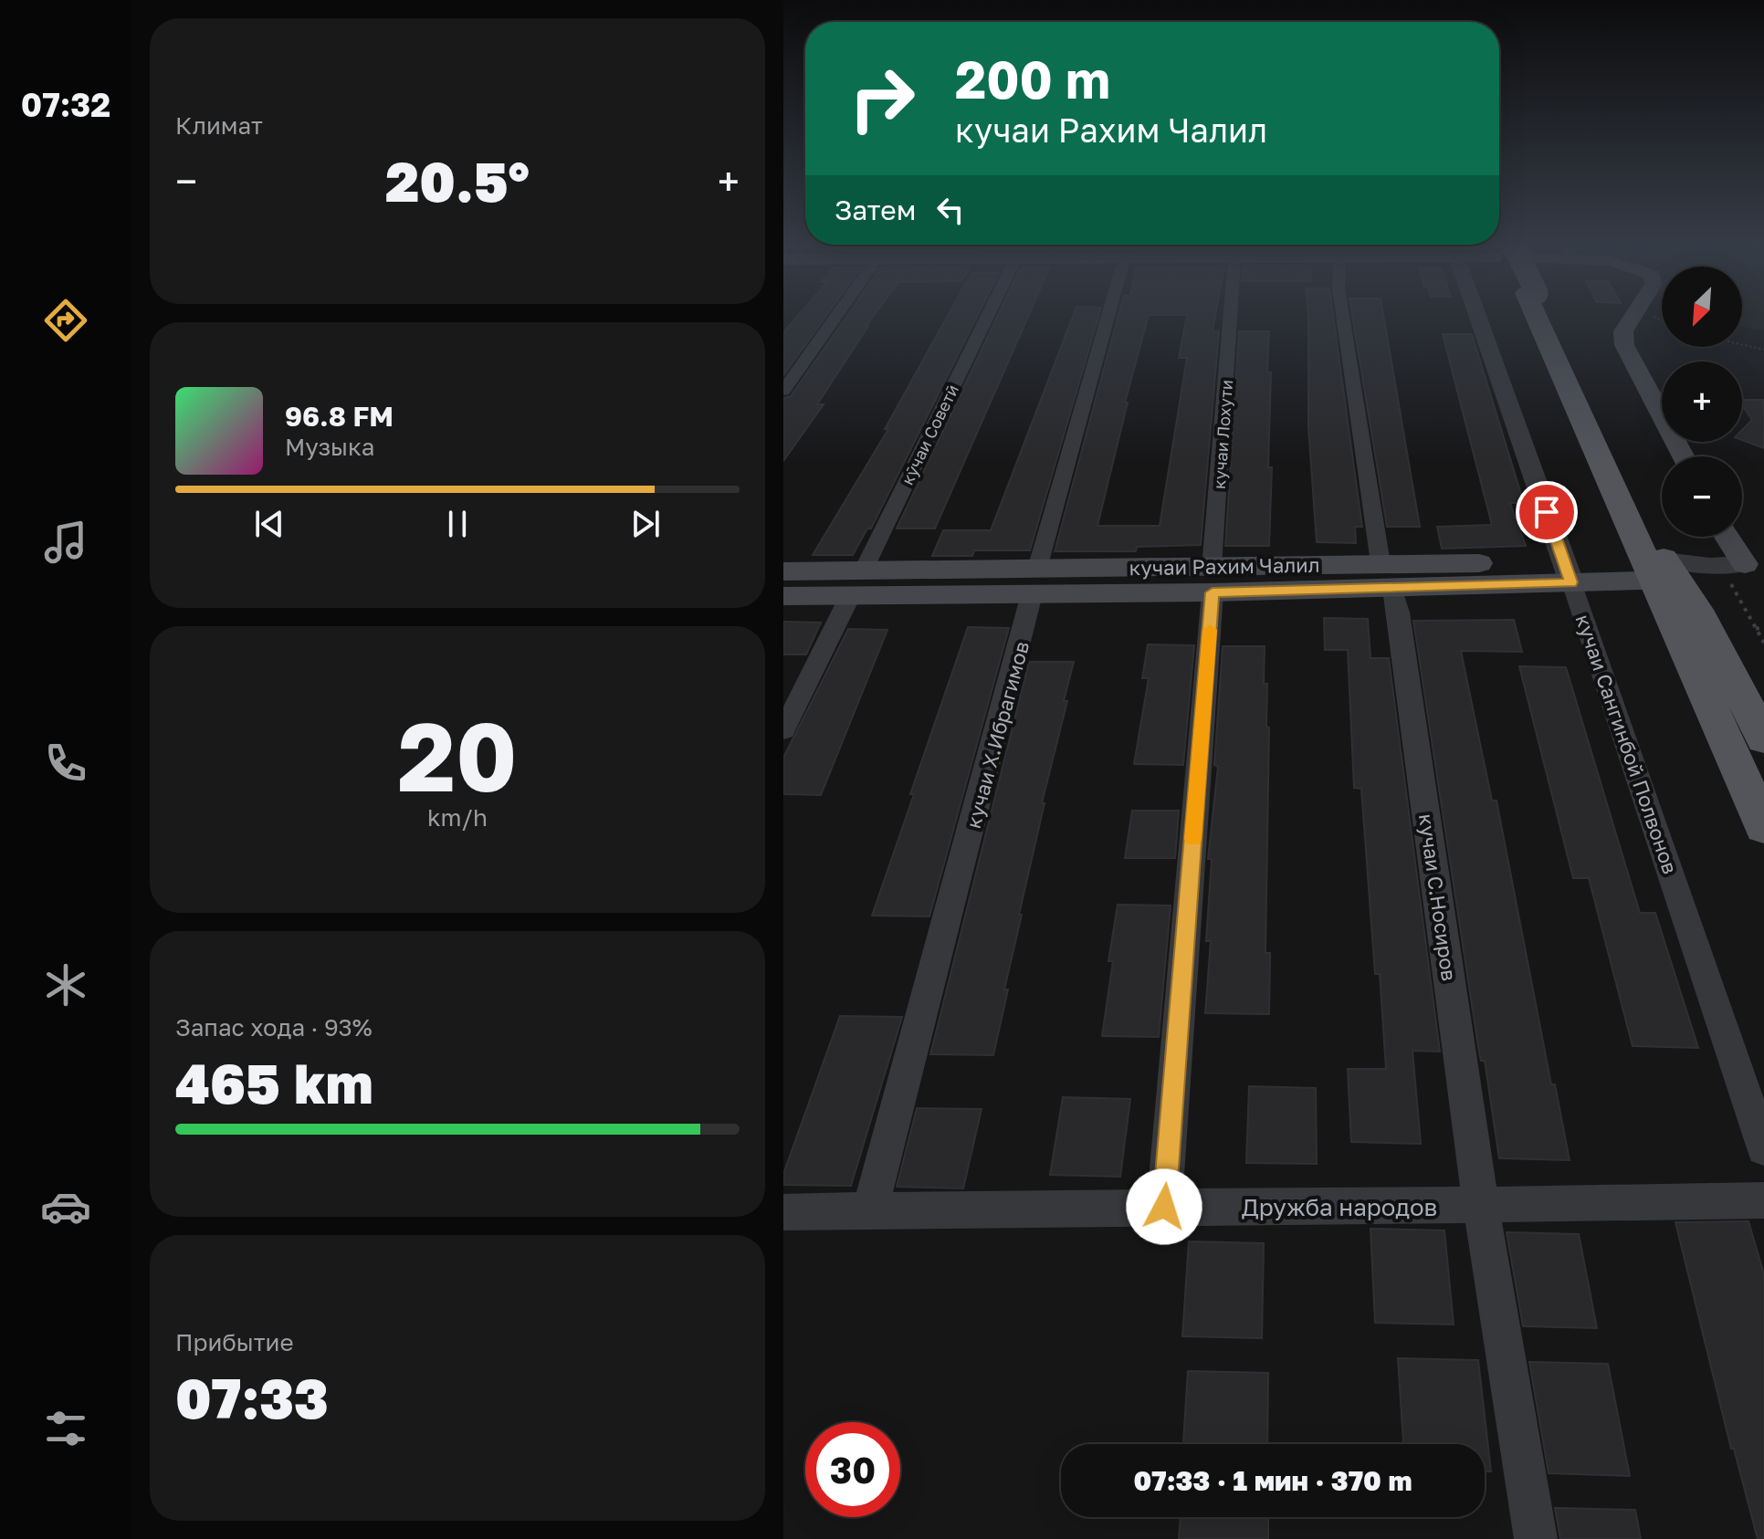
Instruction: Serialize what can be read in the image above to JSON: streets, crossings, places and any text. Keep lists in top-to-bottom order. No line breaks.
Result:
{"streets":{"main road":["кучаи Рахим Чалил"],"street":["кӯчаи Советӣ","кучаи Лохути","кучаи Х.Ибрагимов","кучаи Сангинбой Полвонов","кучаи С.Носиров","Дружба народов"]},"crossings":[["кӯчаи Советӣ","кучаи Рахим Чалил"],["кучаи Лохути","кучаи Рахим Чалил"],["кучаи Лохути","Дружба народов"],["кучаи Рахим Чалил","кучаи Х.Ибрагимов"],["кучаи Рахим Чалил","кучаи Сангинбой Полвонов"],["кучаи Рахим Чалил","кучаи С.Носиров"],["кучаи Х.Ибрагимов","Дружба народов"],["кучаи С.Носиров","Дружба народов"]],"north":"bottom left","page":{"tabs":"07:32","tile":["Климат",["20","km/h"],["Запас хода · 93%","465 km"],["Прибытие","07:33"]],"turn":["200 m","кучаи Рахим Чалил"],"heat":["−","20.5°","+"],"then":"Затем","map_buttons":["+","−"],"song":["96.8 FM","Музыка"],"limit":"30","trip":"07:33 · 1 мин · 370 m"}}
